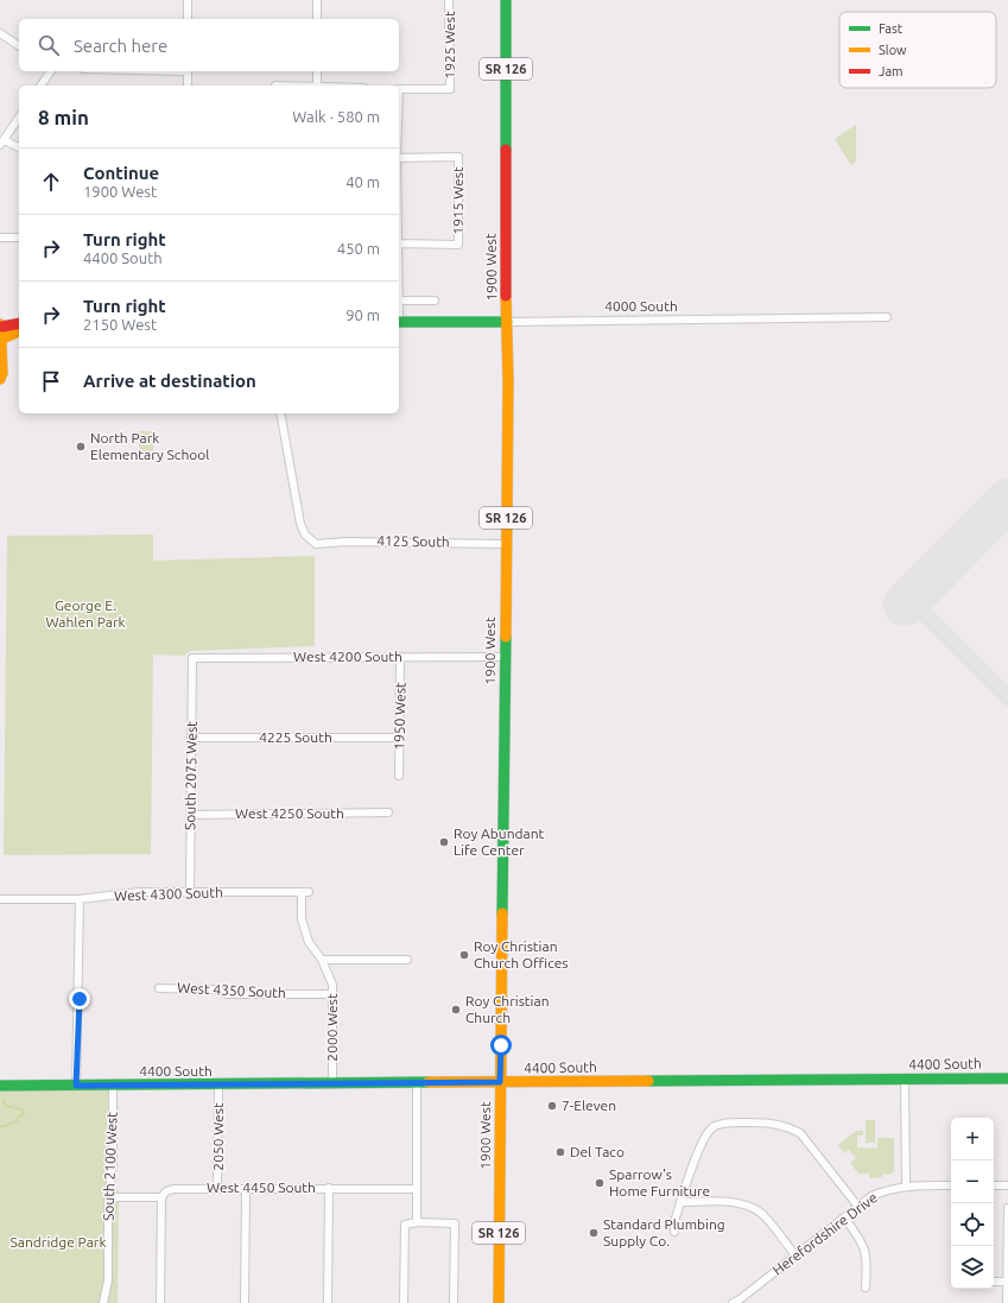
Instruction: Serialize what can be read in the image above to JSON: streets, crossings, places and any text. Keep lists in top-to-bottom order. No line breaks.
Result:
{"streets":{"main road":["SR 126","1900 West","4000 South","4400 South"],"street":["1925 West","1915 West","4125 South","West 4200 South","1950 West","4225 South","South 2075 West","West 4250 South","West 4300 South","West 4350 South","2000 West","2050 West","South 2100 West","West 4450 South","Herefordshire Drive"]},"crossings":[["1900 West","4000 South"],["1900 West","4125 South"],["1900 West","West 4200 South"],["1900 West","4400 South"],["West 4200 South","1950 West"],["West 4200 South","South 2075 West"],["1950 West","4225 South"],["4225 South","South 2075 West"],["South 2075 West","West 4250 South"],["South 2075 West","West 4300 South"],["West 4300 South","2000 West"],["West 4350 South","2000 West"],["2000 West","4400 South"],["4400 South","2050 West"],["4400 South","South 2100 West"],["2050 West","West 4450 South"],["South 2100 West","West 4450 South"]],"parks":["George E. Wahlen Park","Sandridge Park"],"places":["North Park Elementary School","Roy Abundant Life Center","Roy Christian Church Offices","Roy Christian Church","7-Eleven","Del Taco","Sparrow's Home Furniture","Standard Plumbing Supply Co."],"legend":["Fast","Slow","Jam"],"page":{"search":"Search here","heading":["8 min","Walk · 580 m"],"list":[["Continue","1900 West","40 m"],["Turn right","4400 South","450 m"],["Turn right","2150 West","90 m"],"Arrive at destination"],"map_buttons":["+","−"]}}
